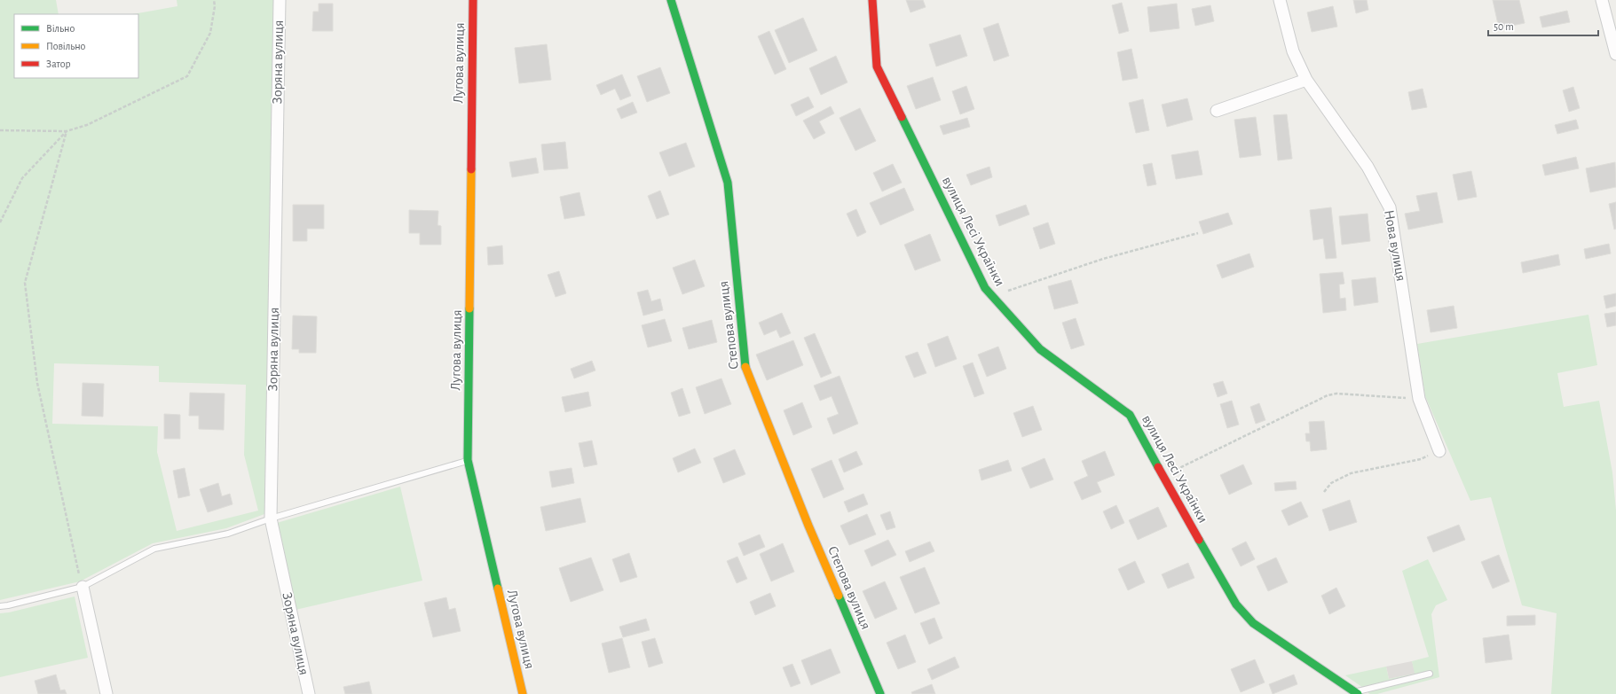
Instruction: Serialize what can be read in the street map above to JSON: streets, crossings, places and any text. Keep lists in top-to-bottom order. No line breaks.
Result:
{"streets":{"street":["Зоряна вулиця","Лугова вулиця","вулиця Лесі Українки","Нова вулиця","Степова вулиця"]},"legend":["Вільно","Повільно","Затор"],"scale_bar":"50 m"}
